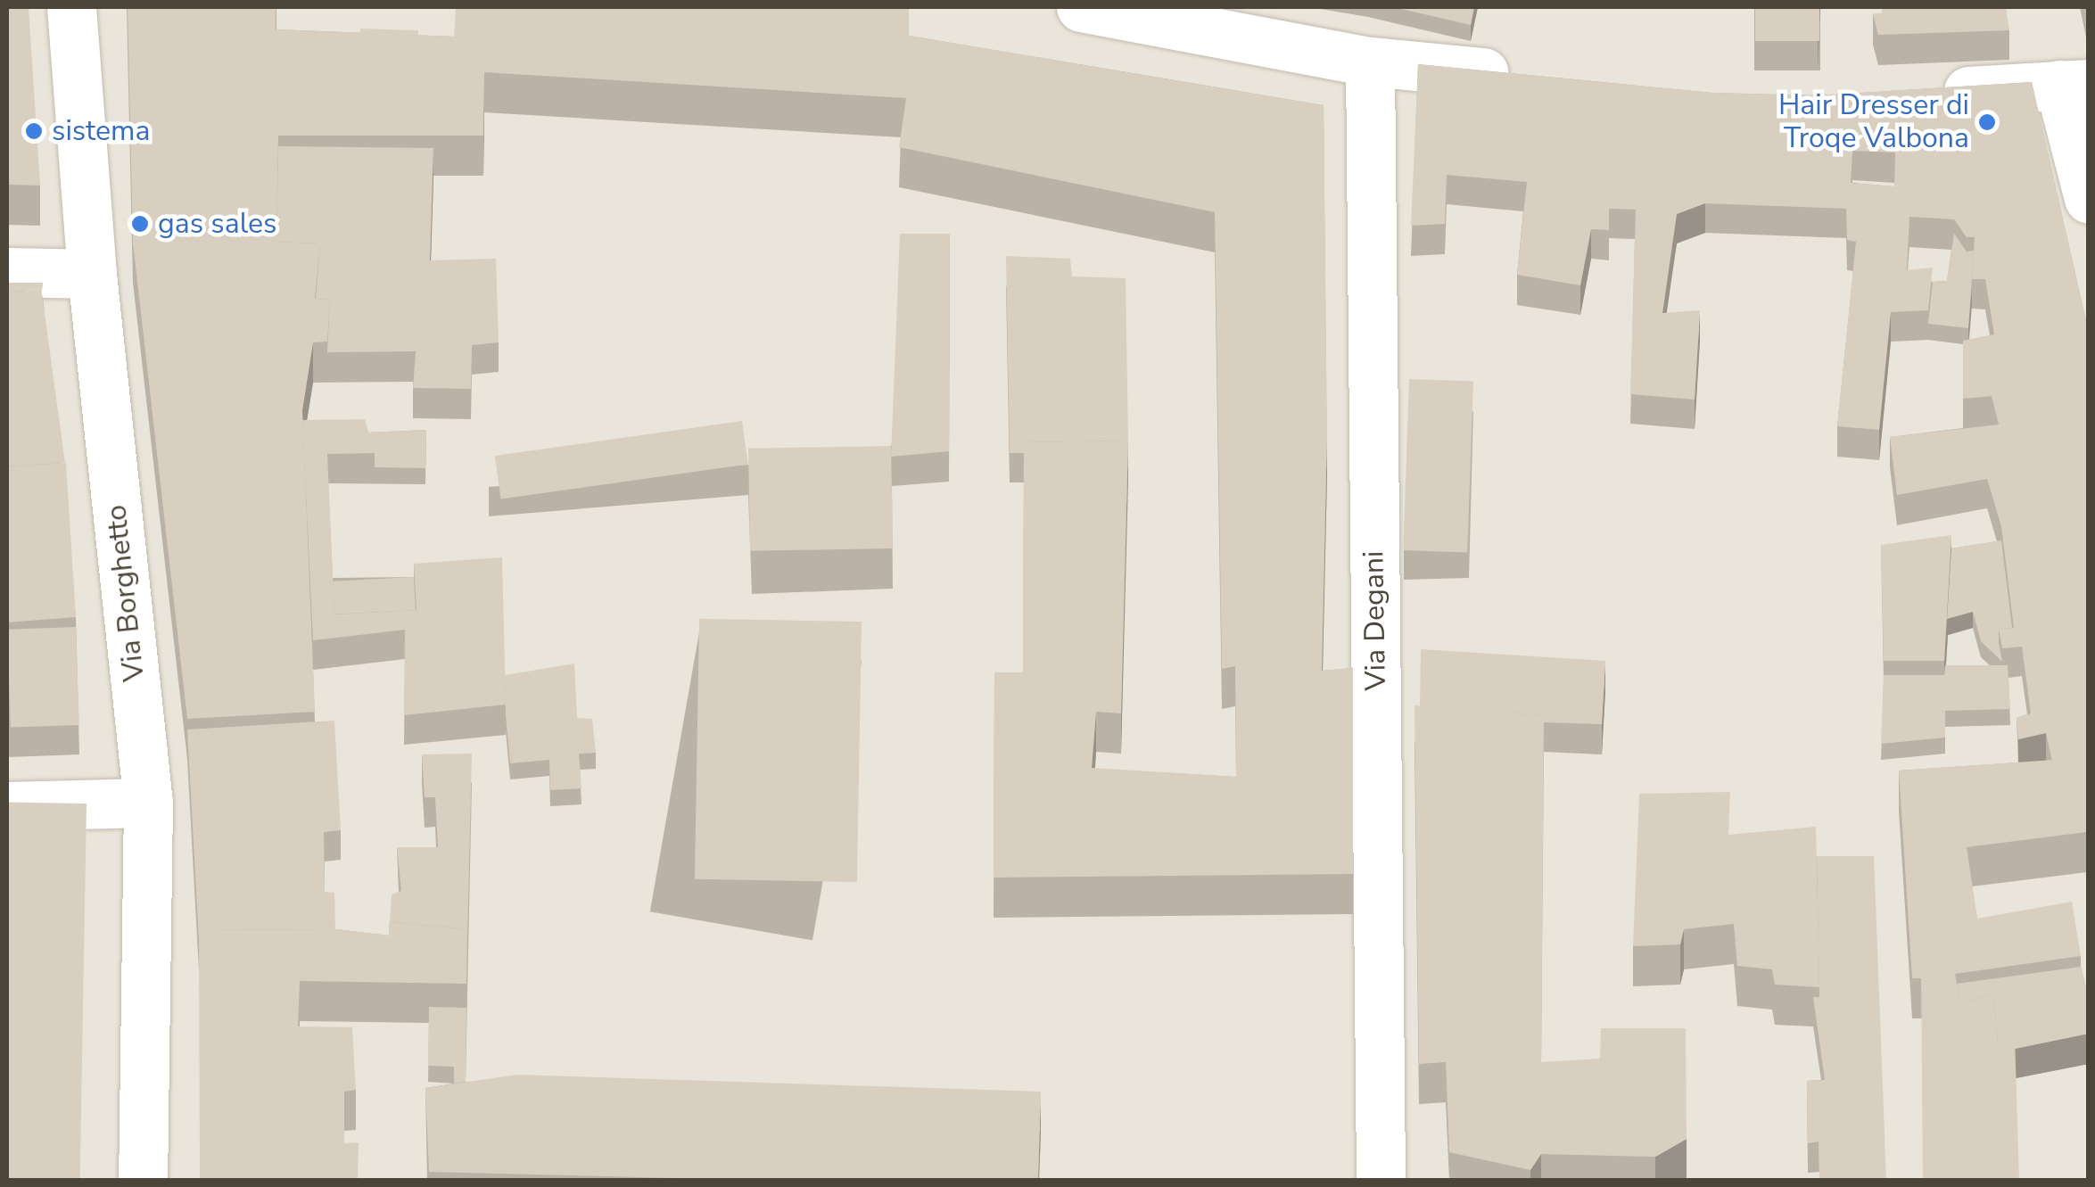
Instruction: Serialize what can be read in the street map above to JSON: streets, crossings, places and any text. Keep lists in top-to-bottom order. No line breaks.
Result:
{"streets":{"street":["Via Borghetto","Via Degani"]},"places":["Hair Dresser di Troqe Valbona","sistema","gas sales"]}
